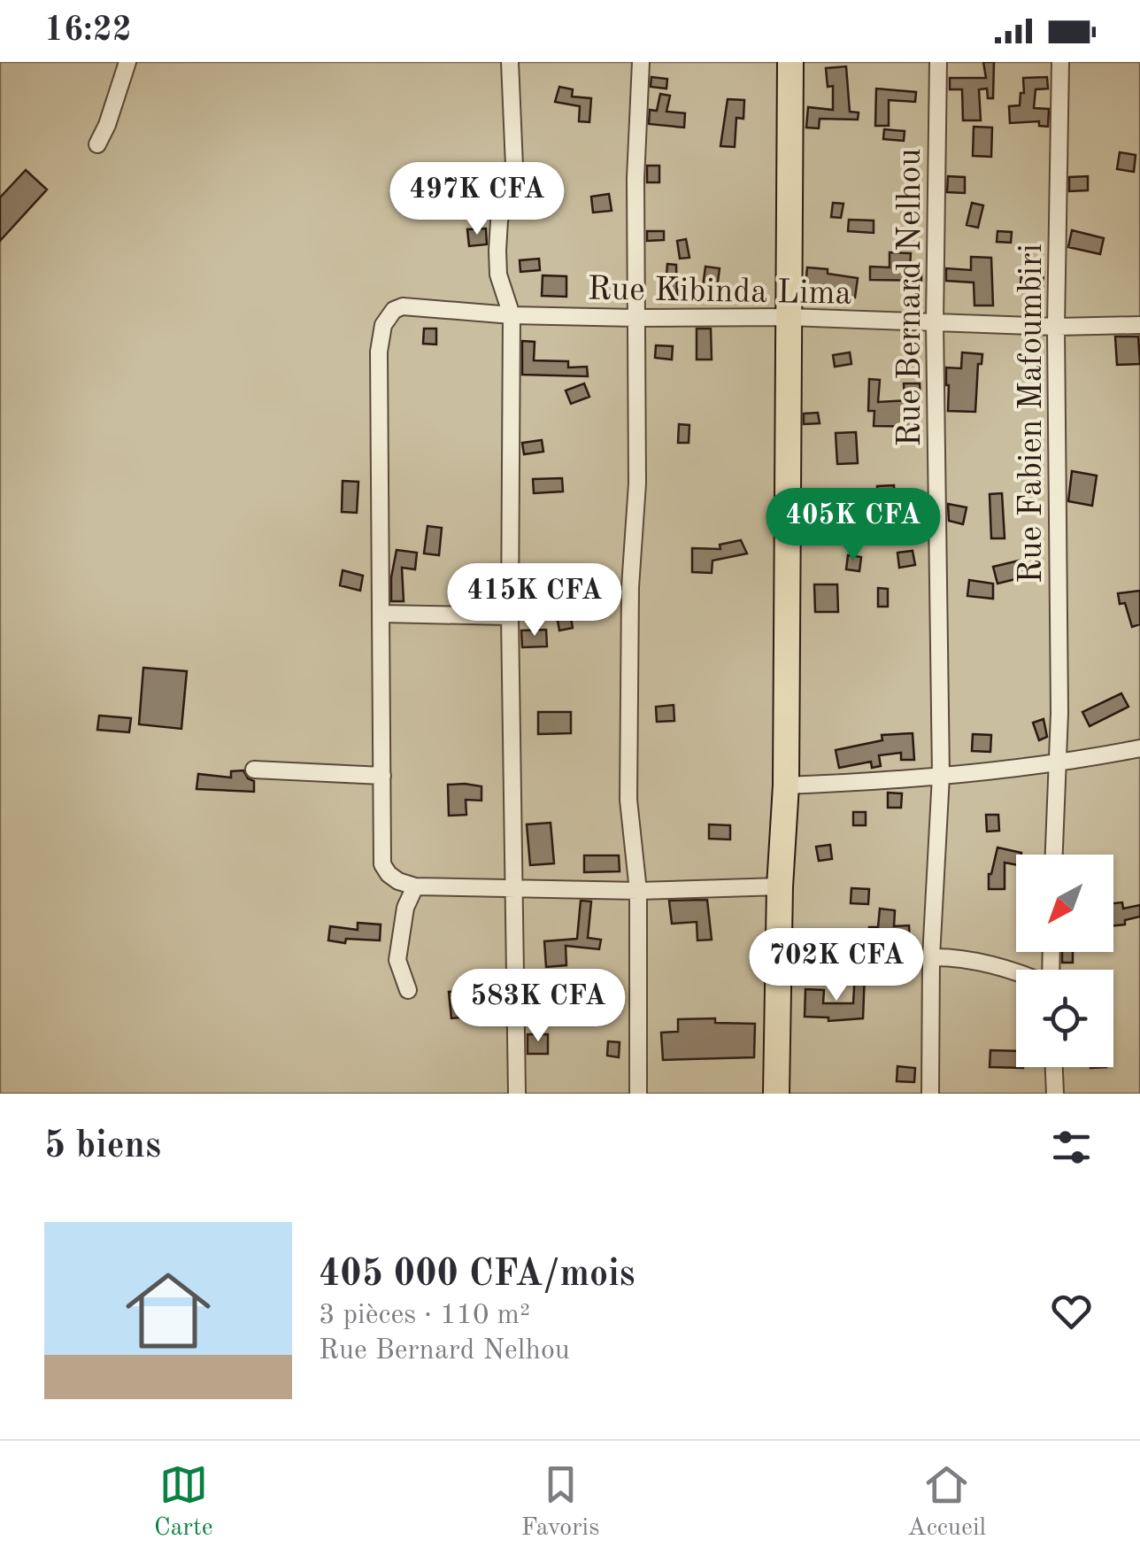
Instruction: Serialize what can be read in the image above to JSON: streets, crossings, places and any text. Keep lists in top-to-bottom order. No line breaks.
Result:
{"streets":{"street":["Rue Kibinda Lima","Rue Bernard Nelhou","Rue Fabien Mafoumbiri"]},"crossings":[["Rue Kibinda Lima","Rue Bernard Nelhou"],["Rue Kibinda Lima","Rue Fabien Mafoumbiri"]],"north":"bottom left","page":{"status":"16:22","price":["497K CFA","405K CFA","415K CFA","702K CFA","583K CFA"],"heading":"5 biens","list":[{"name":"405 000 CFA/mois","note":"3 pièces · 110 m² · Rue Bernard Nelhou"}],"tabs":["Carte","Favoris","Accueil"]}}
